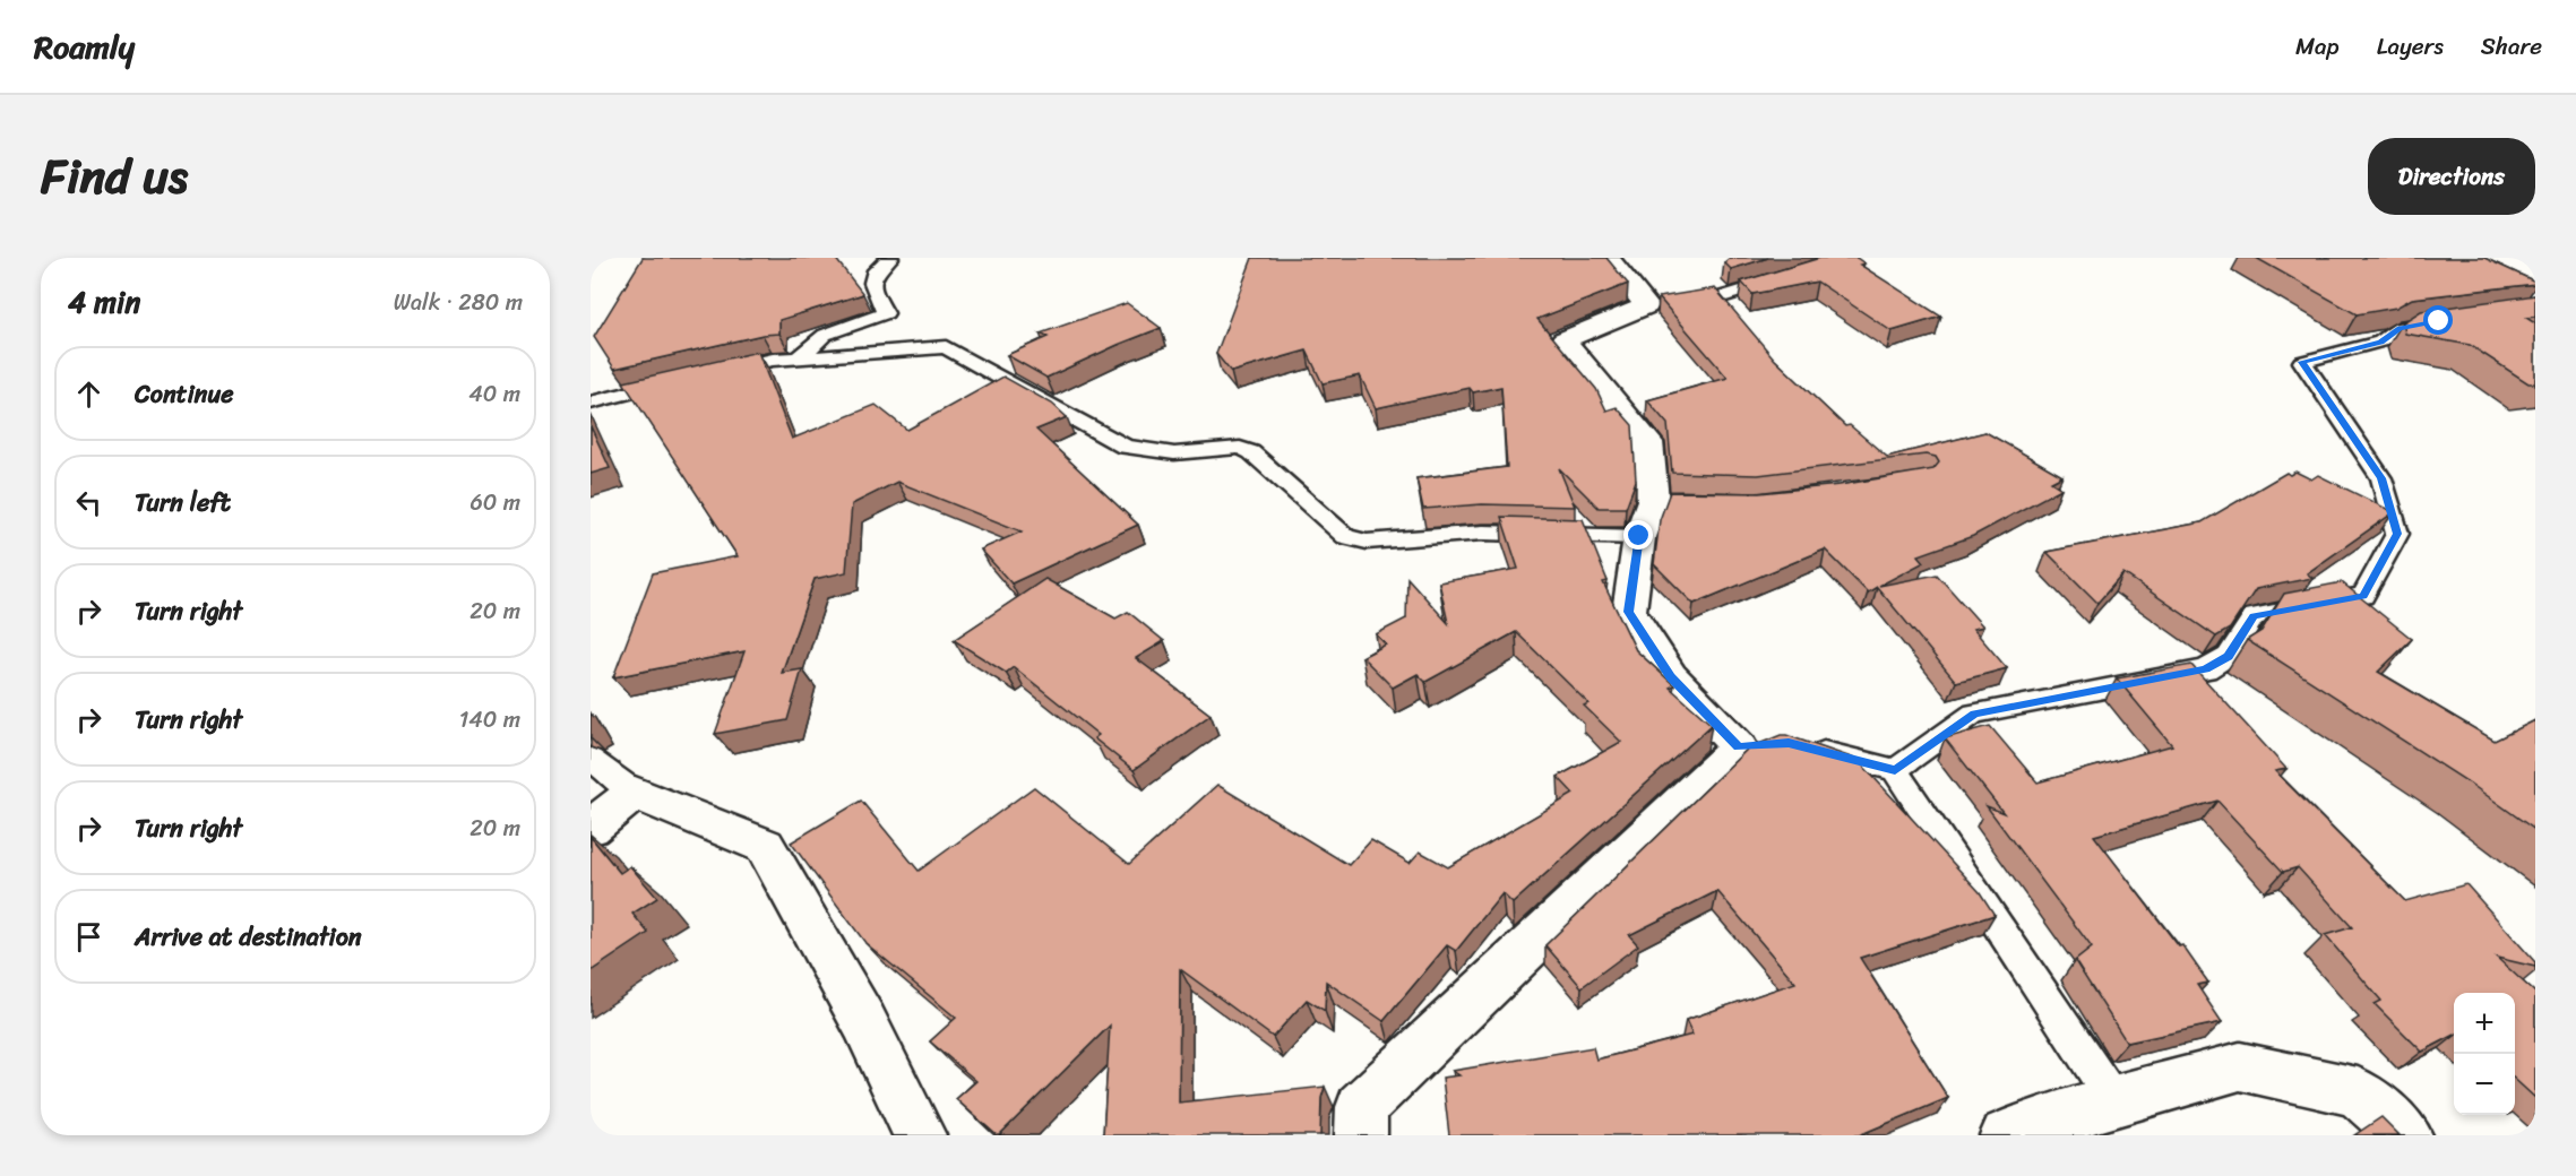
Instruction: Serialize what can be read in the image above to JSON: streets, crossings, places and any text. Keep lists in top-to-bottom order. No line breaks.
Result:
{"page":{"header":"Roamly","nav":["Map","Layers","Share"],"title":"Find us","buttons":"Directions","heading":["4 min","Walk · 280 m"],"list":[["Continue","40 m"],["Turn left","60 m"],["Turn right","20 m"],["Turn right","140 m"],["Turn right","20 m"],"Arrive at destination"],"map_buttons":["+","−"]}}
